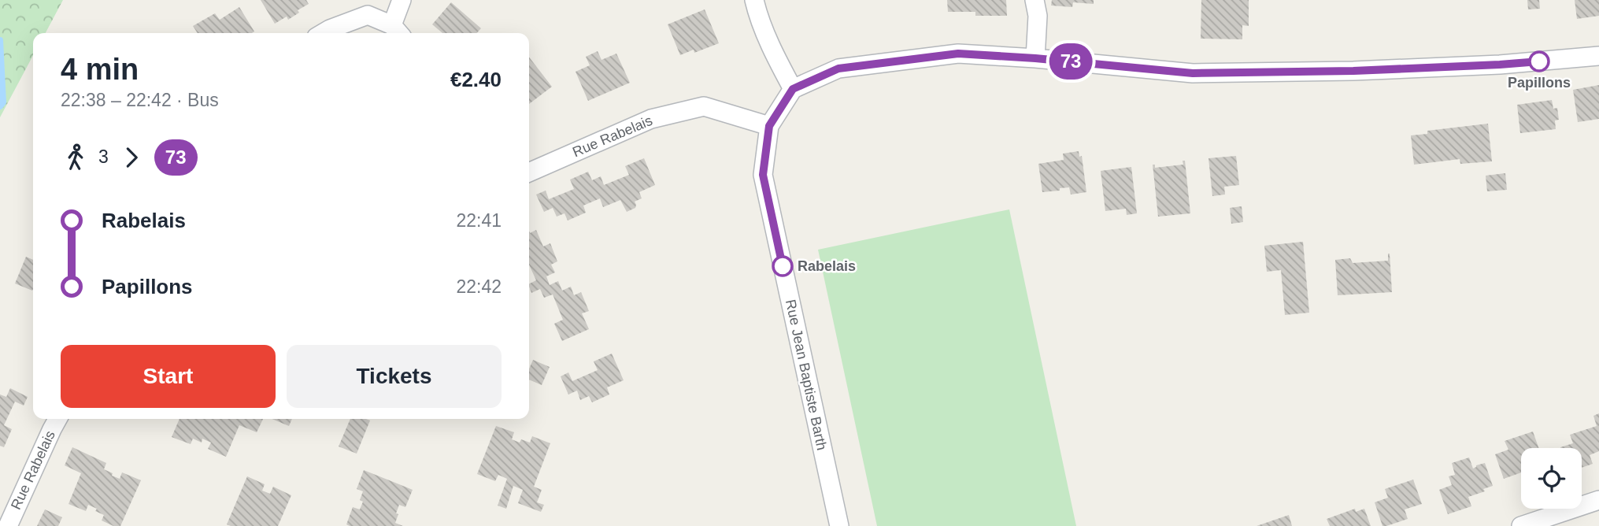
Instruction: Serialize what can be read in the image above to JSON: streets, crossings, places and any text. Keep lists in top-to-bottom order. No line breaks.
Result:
{"streets":{"street":["Rue Rabelais","Rue Jean Baptiste Barth"]},"crossings":[["Rue Rabelais","Rue Jean Baptiste Barth"]],"places":["Papillons","Rabelais"],"lines":["bus line 73"],"page":{"on_map":"73","heading":["4 min","22:38 – 22:42 · Bus","€2.40"],"legs":["3","73"],"list":[{"name":"Rabelais","value":"22:41"},{"name":"Papillons","value":"22:42"}],"buttons":["Start","Tickets"]}}
